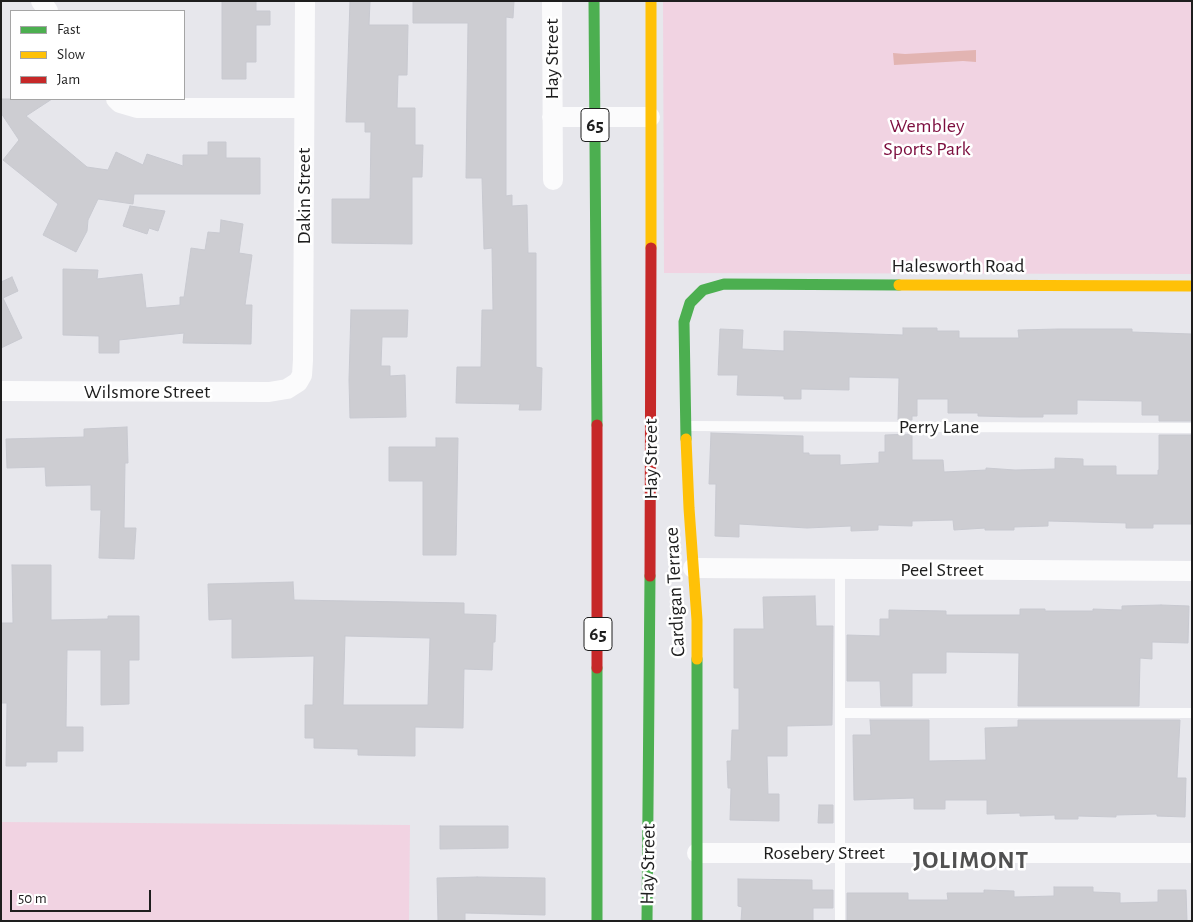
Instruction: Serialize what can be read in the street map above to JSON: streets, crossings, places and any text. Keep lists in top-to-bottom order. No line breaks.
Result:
{"streets":{"main road":["Hay Street","65","Halesworth Road","Cardigan Terrace"],"street":["Dakin Street","Wilsmore Street","Peel Street","Rosebery Street"],"lane":["Perry Lane"]},"crossings":[["Hay Street","65"],["Dakin Street","Wilsmore Street"],["Halesworth Road","Cardigan Terrace"],["Perry Lane","Cardigan Terrace"],["Peel Street","Cardigan Terrace"],["Cardigan Terrace","Rosebery Street"]],"districts":["JOLIMONT"],"parks":["Wembley Sports Park"],"legend":["Fast","Slow","Jam"],"scale_bar":"50 m"}
